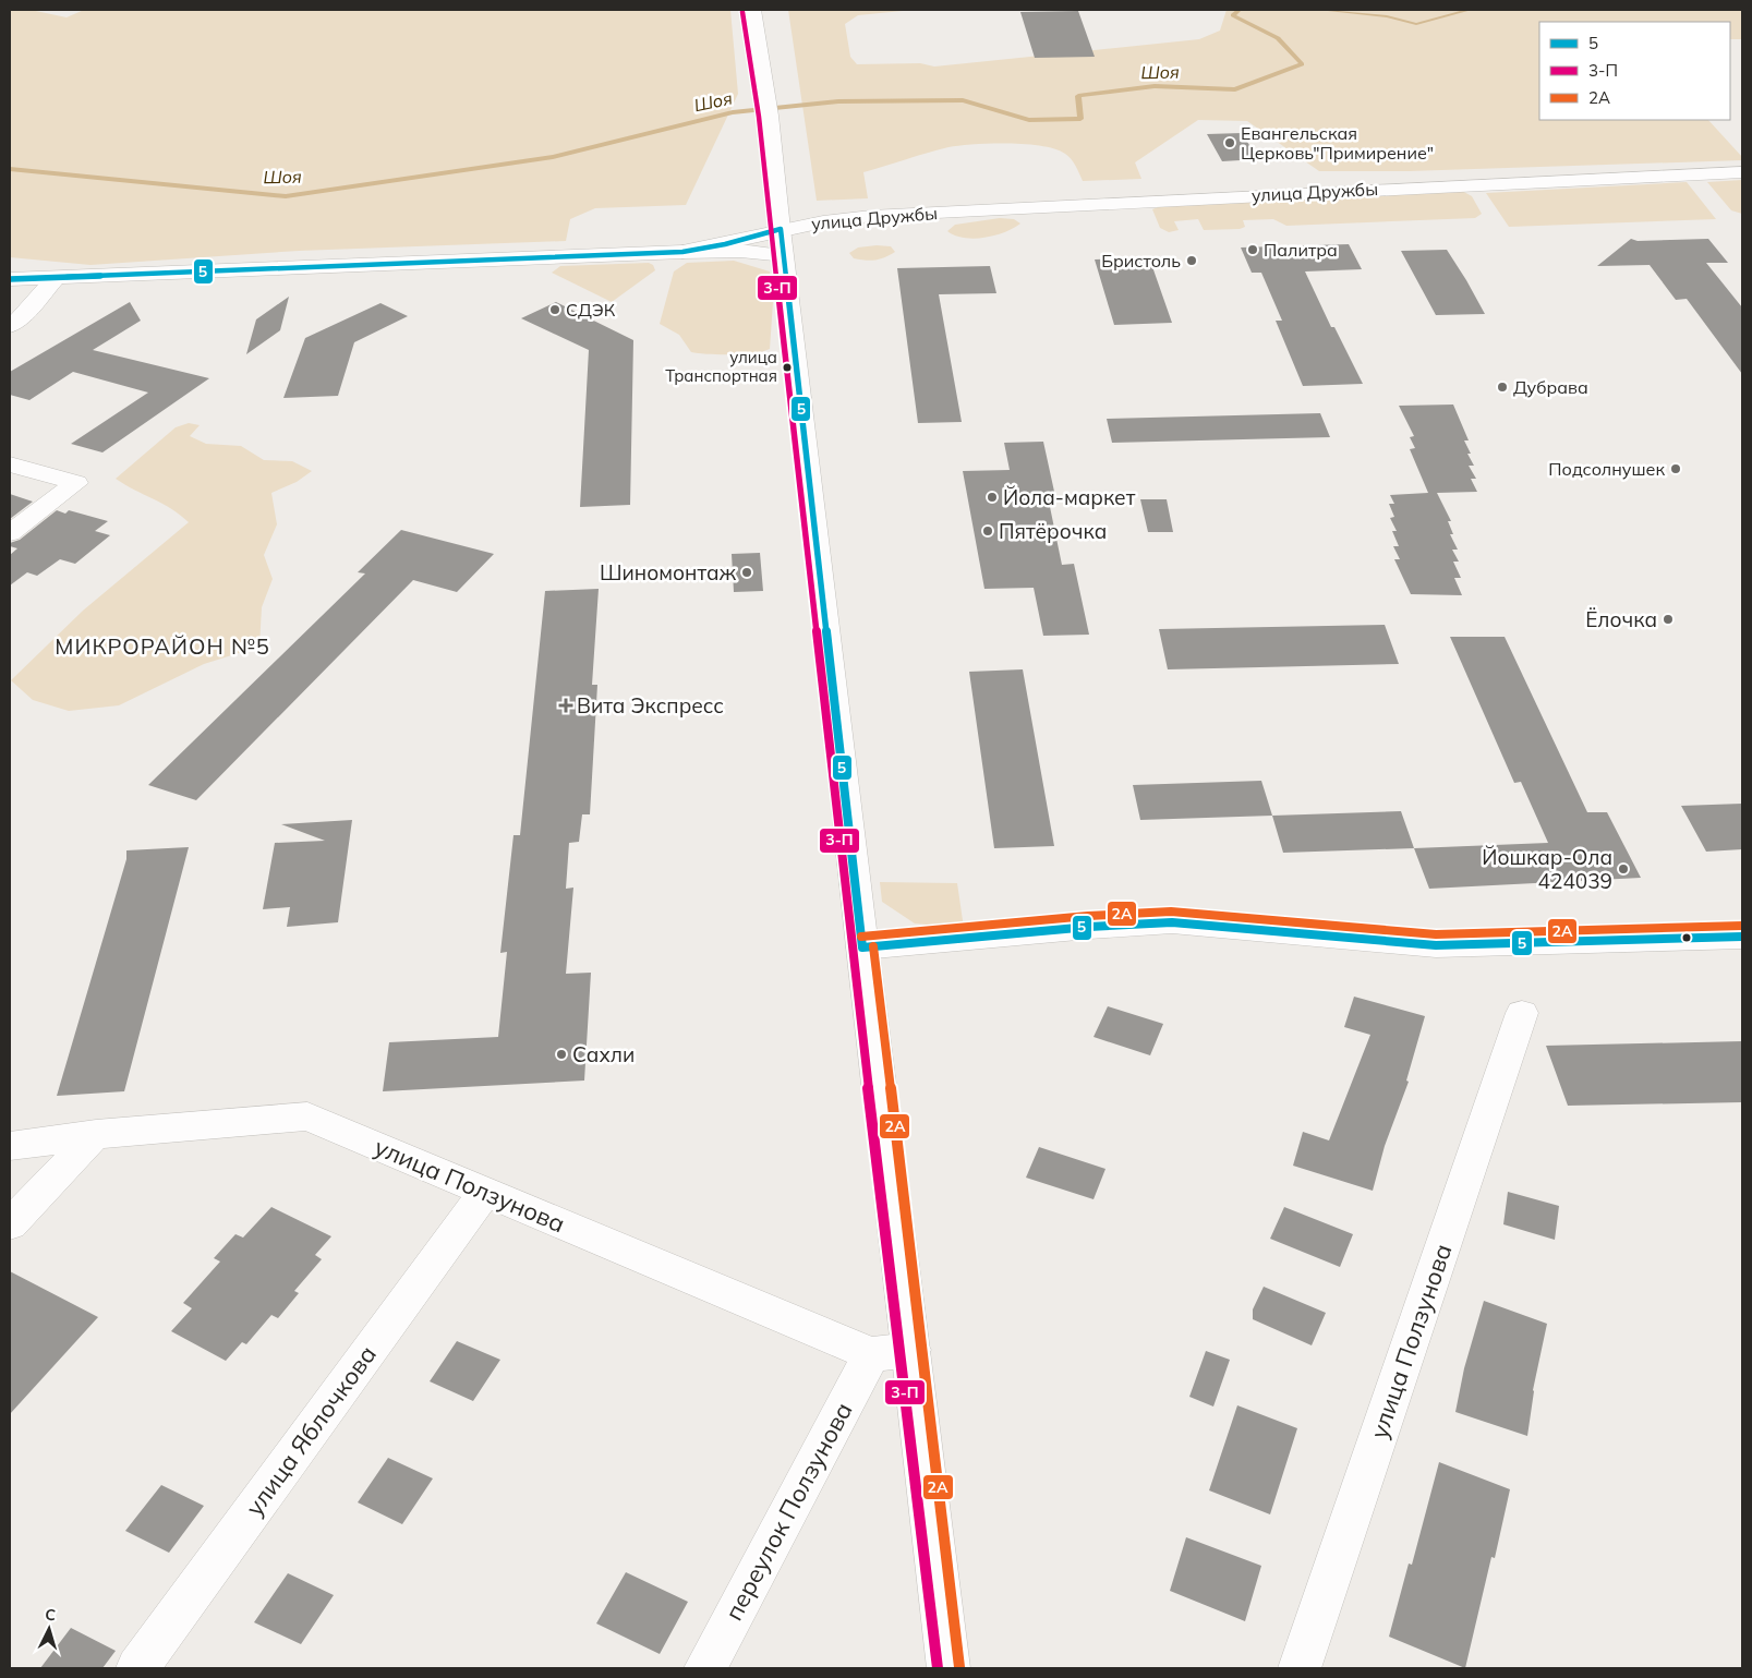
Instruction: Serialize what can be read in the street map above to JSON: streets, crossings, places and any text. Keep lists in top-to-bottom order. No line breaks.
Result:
{"streets":{"main road":["улица Дружбы","улица Ползунова","улица Яблочкова","переулок Ползунова"]},"crossings":[["улица Ползунова","улица Яблочкова"],["улица Ползунова","переулок Ползунова"]],"districts":["МИКРОРАЙОН №5"],"water":["Шоя"],"places":{"other":["Евангельская Церковь\"Примирение\"","Палитра","Бристоль","СДЭК","улица Транспортная","Дубрава","Подсолнушек","Йола-маркет","Пятёрочка","Шиномонтаж","Ёлочка","Йошкар-Ола 424039","Сахли"],"health":["Вита Экспресс"]},"lines":["transit line 3-П","transit line 5","transit line 2А"],"legend":["5","3-П","2А"],"north":"top"}
